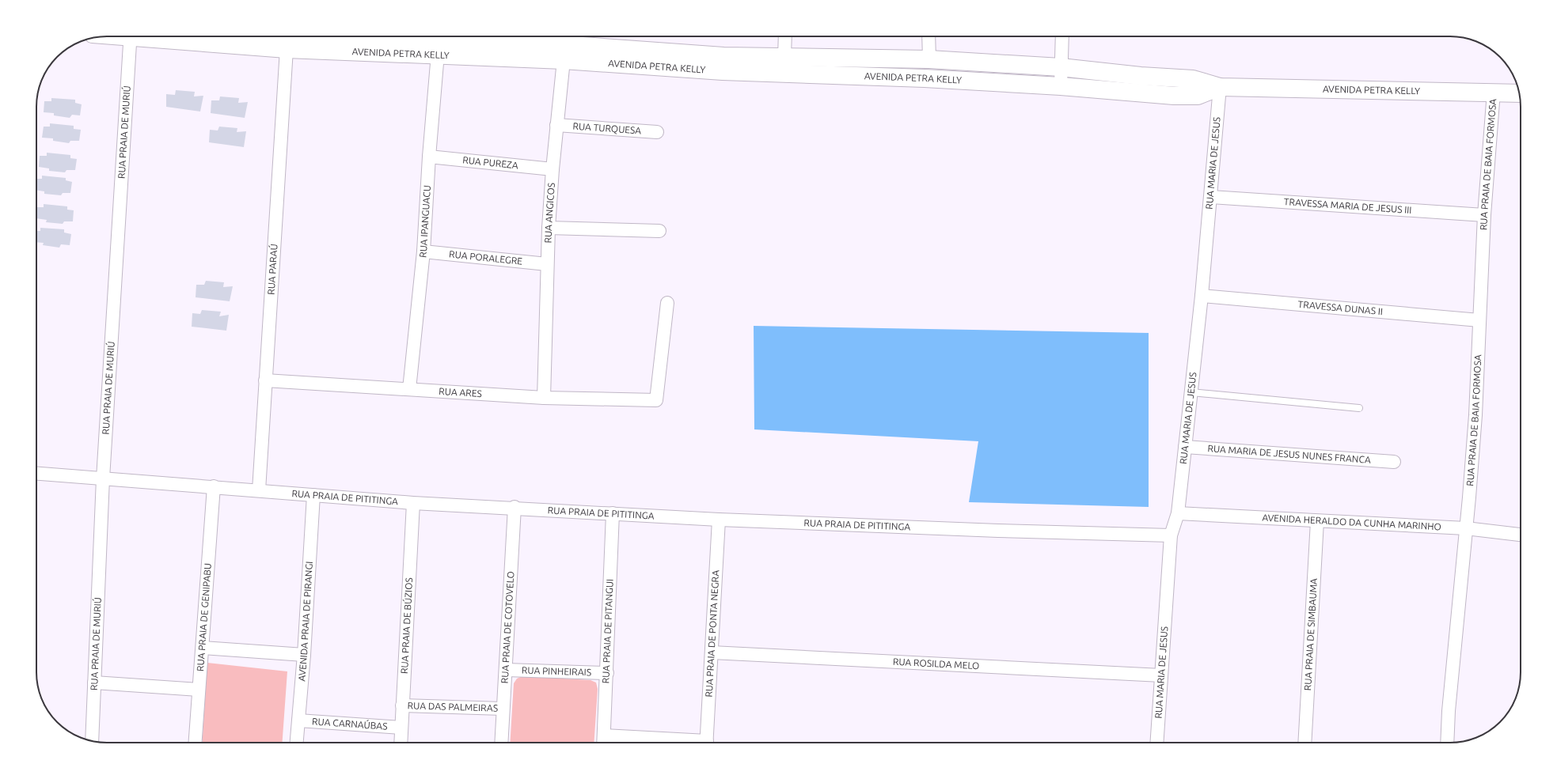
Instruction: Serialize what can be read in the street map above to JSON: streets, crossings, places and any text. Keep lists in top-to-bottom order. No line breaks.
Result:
{"streets":{"street":["AVENIDA PETRA KELLY","RUA TURQUESA","RUA PRAIA DE MURIÚ","RUA PUREZA","RUA MARIA DE JESUS","RUA PRAIA DE BAIA FORMOSA","TRAVESSA MARIA DE JESUS III","RUA ANGICOS","RUA IPANGUACU","RUA PORALEGRE","RUA PARAÚ","TRAVESSA DUNAS II","RUA ARES","RUA MARIA DE JESUS NUNES FRANCA","RUA PRAIA DE PITITINGA","AVENIDA HERALDO DA CUNHA MARINHO","RUA PRAIA DE GENIPABU","AVENIDA PRAIA DE PIRANGI","RUA PRAIA DE BÚZIOS","RUA PRAIA DE COTOVELO","RUA PRAIA DE PITANGUI","RUA PRAIA DE PONTA NEGRA","RUA PRAIA DE SIMBAUMA","RUA ROSILDA MELO","RUA PINHEIRAIS","RUA DAS PALMEIRAS","RUA CARNAÚBAS"]},"crossings":[["AVENIDA PETRA KELLY","RUA MARIA DE JESUS"],["AVENIDA PETRA KELLY","RUA PRAIA DE BAIA FORMOSA"],["AVENIDA PETRA KELLY","RUA ANGICOS"],["AVENIDA PETRA KELLY","RUA IPANGUACU"],["AVENIDA PETRA KELLY","RUA PARAÚ"],["RUA TURQUESA","RUA ANGICOS"],["RUA PRAIA DE MURIÚ","RUA PRAIA DE PITITINGA"],["RUA PUREZA","RUA ANGICOS"],["RUA PUREZA","RUA IPANGUACU"],["RUA MARIA DE JESUS","TRAVESSA MARIA DE JESUS III"],["RUA MARIA DE JESUS","TRAVESSA DUNAS II"],["RUA MARIA DE JESUS","RUA MARIA DE JESUS NUNES FRANCA"],["RUA MARIA DE JESUS","RUA PRAIA DE PITITINGA"],["RUA MARIA DE JESUS","AVENIDA HERALDO DA CUNHA MARINHO"],["RUA MARIA DE JESUS","RUA ROSILDA MELO"],["RUA PRAIA DE BAIA FORMOSA","TRAVESSA MARIA DE JESUS III"],["RUA PRAIA DE BAIA FORMOSA","TRAVESSA DUNAS II"],["RUA PRAIA DE BAIA FORMOSA","AVENIDA HERALDO DA CUNHA MARINHO"],["RUA ANGICOS","RUA PORALEGRE"],["RUA ANGICOS","RUA ARES"],["RUA IPANGUACU","RUA PORALEGRE"],["RUA IPANGUACU","RUA ARES"],["RUA PARAÚ","RUA ARES"],["RUA PARAÚ","RUA PRAIA DE PITITINGA"],["RUA PRAIA DE PITITINGA","RUA PRAIA DE GENIPABU"],["RUA PRAIA DE PITITINGA","AVENIDA PRAIA DE PIRANGI"],["RUA PRAIA DE PITITINGA","RUA PRAIA DE BÚZIOS"],["RUA PRAIA DE PITITINGA","RUA PRAIA DE COTOVELO"],["RUA PRAIA DE PITITINGA","RUA PRAIA DE PITANGUI"],["RUA PRAIA DE PITITINGA","RUA PRAIA DE PONTA NEGRA"],["AVENIDA HERALDO DA CUNHA MARINHO","RUA PRAIA DE SIMBAUMA"],["AVENIDA PRAIA DE PIRANGI","RUA CARNAÚBAS"],["RUA PRAIA DE BÚZIOS","RUA DAS PALMEIRAS"],["RUA PRAIA DE BÚZIOS","RUA CARNAÚBAS"],["RUA PRAIA DE COTOVELO","RUA PINHEIRAIS"],["RUA PRAIA DE COTOVELO","RUA DAS PALMEIRAS"],["RUA PRAIA DE PITANGUI","RUA PINHEIRAIS"],["RUA PRAIA DE PONTA NEGRA","RUA ROSILDA MELO"]]}
